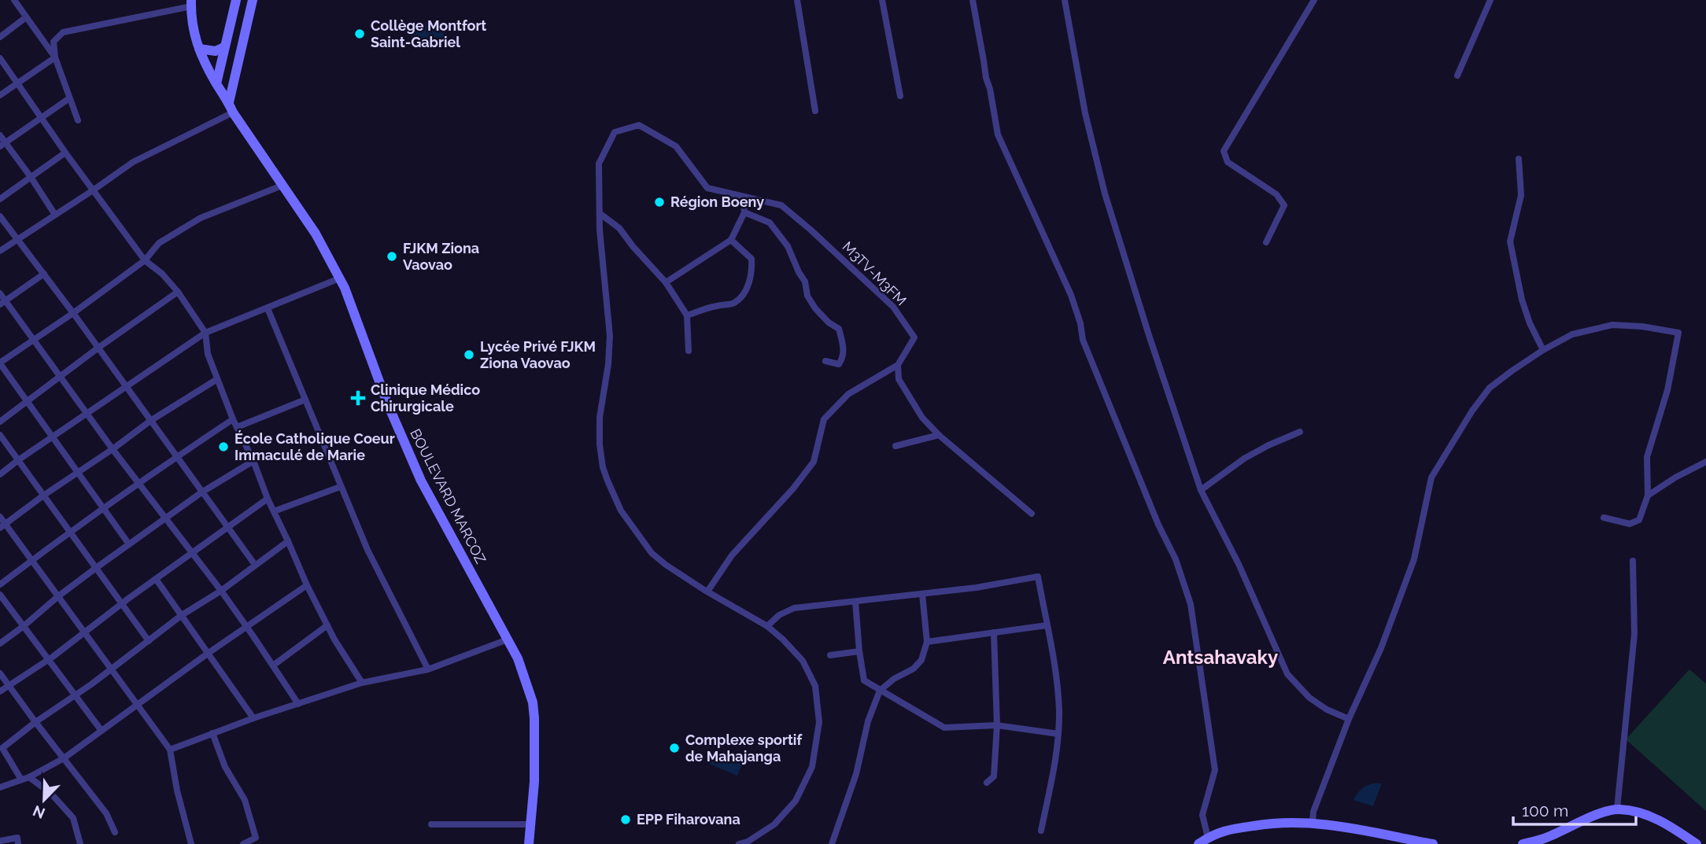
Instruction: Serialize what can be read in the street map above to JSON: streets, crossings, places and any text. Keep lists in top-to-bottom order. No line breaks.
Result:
{"streets":{"main road":["BOULEVARD MARCOZ"],"street":["M3TV-M3FM"]},"districts":["Antsahavaky"],"places":{"other":["Collège Montfort Saint-Gabriel","Région Boeny","FJKM Ziona Vaovao","Lycée Privé FJKM Ziona Vaovao","École Catholique Coeur Immaculé de Marie","Complexe sportif de Mahajanga","EPP Fiharovana"],"health":["Clinique Médico Chirurgicale"]},"scale_bar":"100 m","north":"bottom left"}
